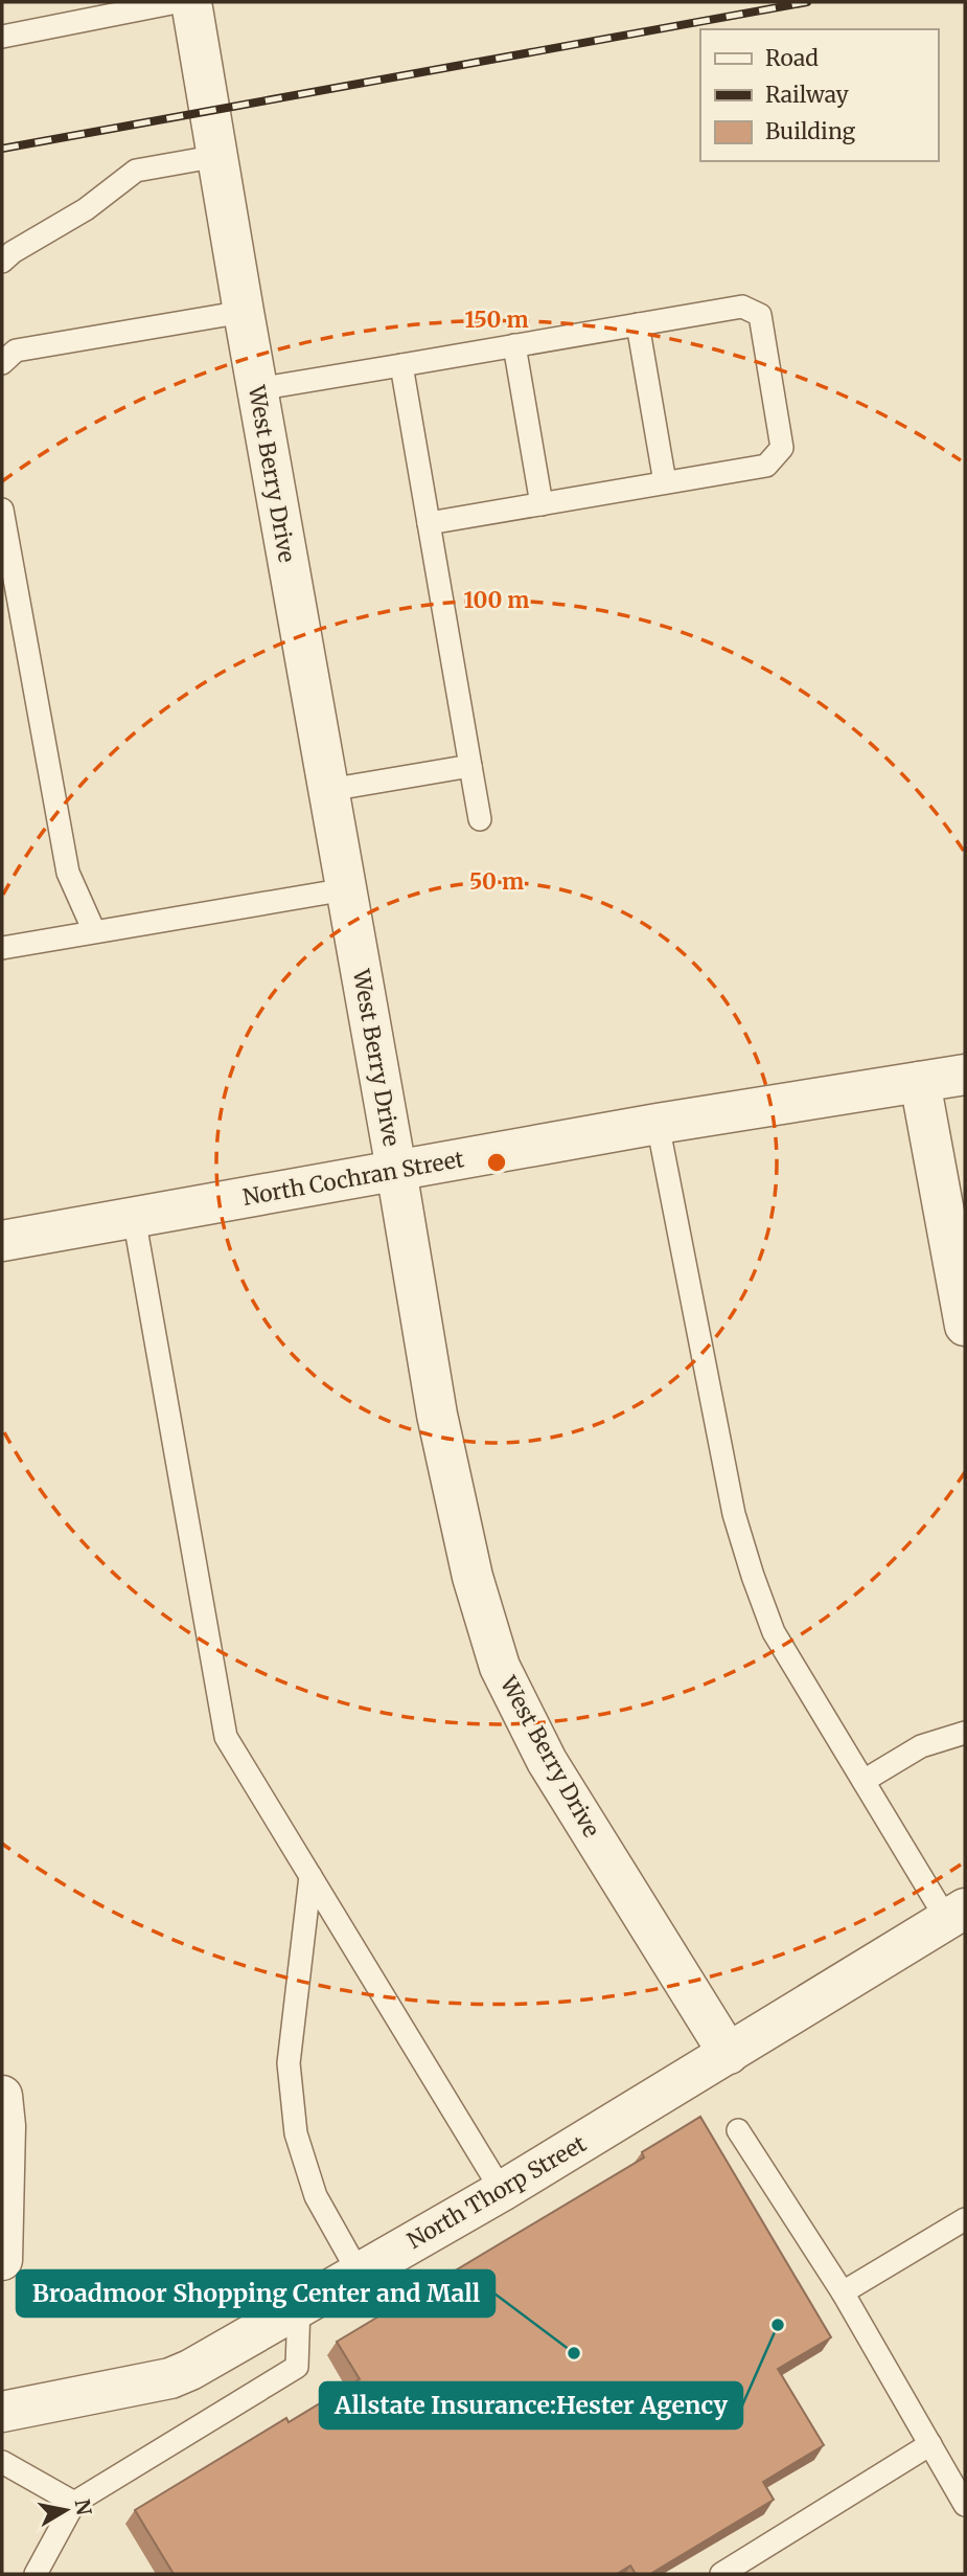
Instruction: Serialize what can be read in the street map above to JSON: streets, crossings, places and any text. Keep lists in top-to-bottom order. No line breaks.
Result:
{"streets":{"street":["West Berry Drive","North Cochran Street","North Thorp Street"]},"crossings":[["West Berry Drive","North Cochran Street"],["West Berry Drive","North Thorp Street"]],"places":["Allstate Insurance:Hester Agency","Broadmoor Shopping Center and Mall"],"legend":["Road","Railway","Building"],"north":"right","rings":["150 m","100 m","50 m"]}
